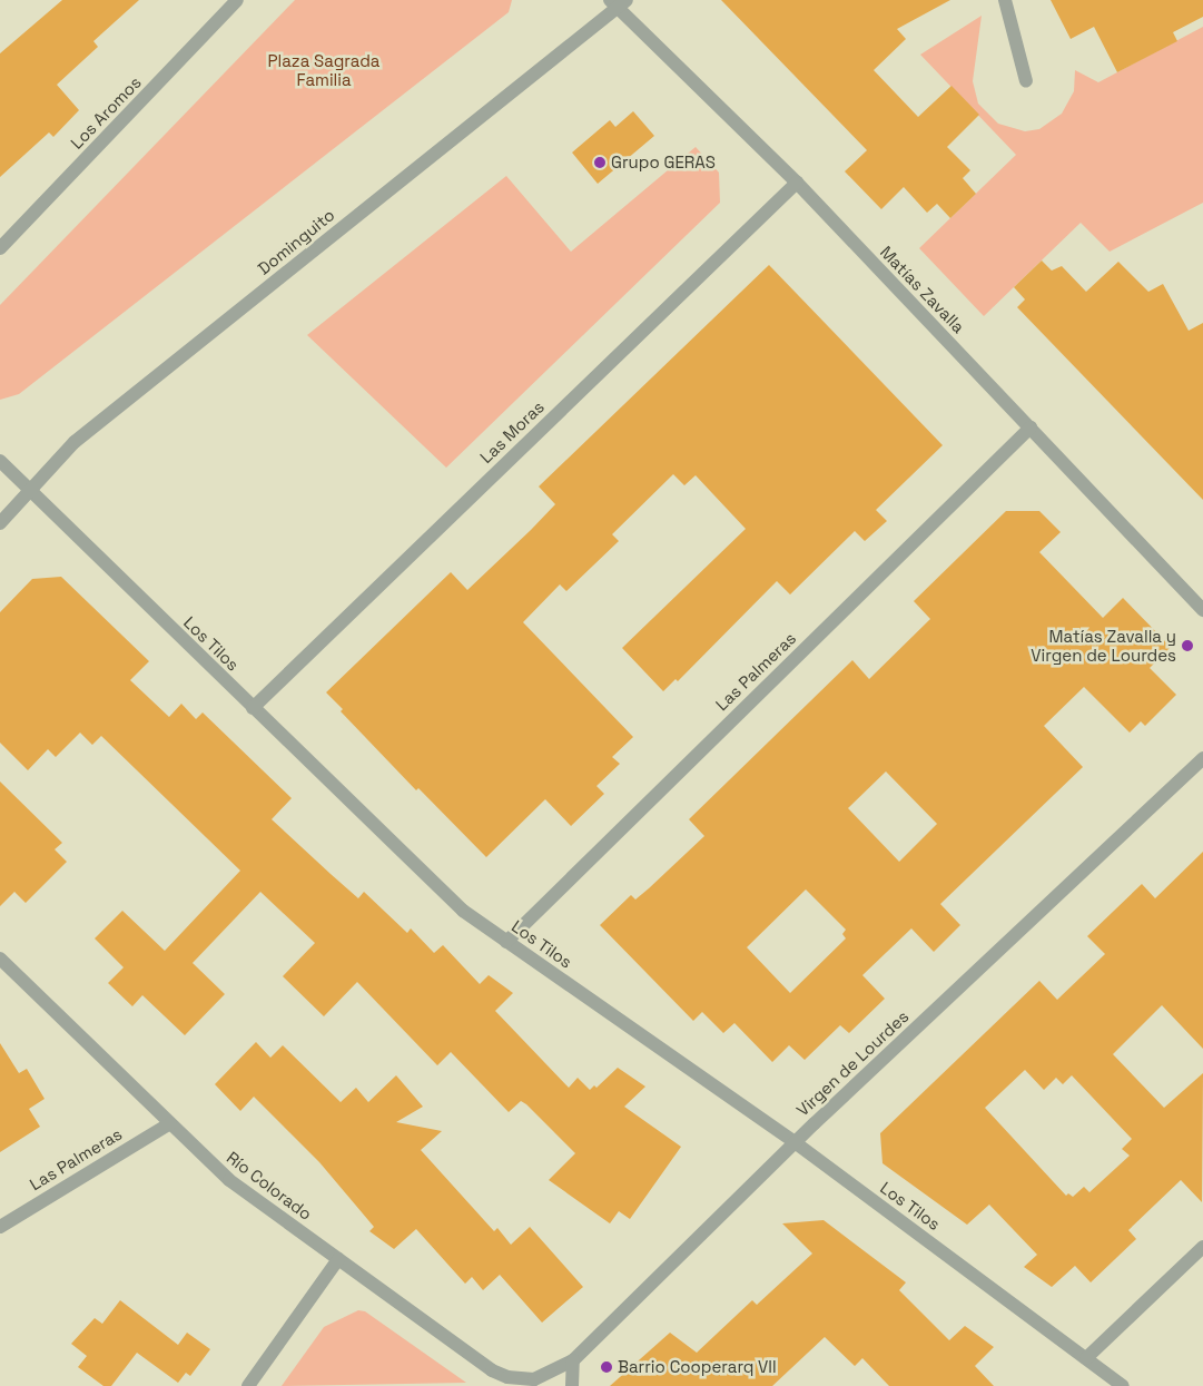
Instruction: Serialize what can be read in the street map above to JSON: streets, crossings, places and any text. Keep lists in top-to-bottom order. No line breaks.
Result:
{"streets":{"street":["Los Aromos","Dominguito","Matías Zavalla","Las Moras","Los Tilos","Las Palmeras","Virgen de Lourdes","Río Colorado"]},"crossings":[["Dominguito","Matías Zavalla"],["Dominguito","Los Tilos"],["Matías Zavalla","Las Moras"],["Matías Zavalla","Las Palmeras"],["Las Moras","Los Tilos"],["Los Tilos","Las Palmeras"],["Los Tilos","Virgen de Lourdes"],["Las Palmeras","Río Colorado"],["Virgen de Lourdes","Río Colorado"]],"parks":["Plaza Sagrada Familia"],"places":["Grupo GERAS","Matías Zavalla y Virgen de Lourdes","Barrio Cooperarq VII"]}
